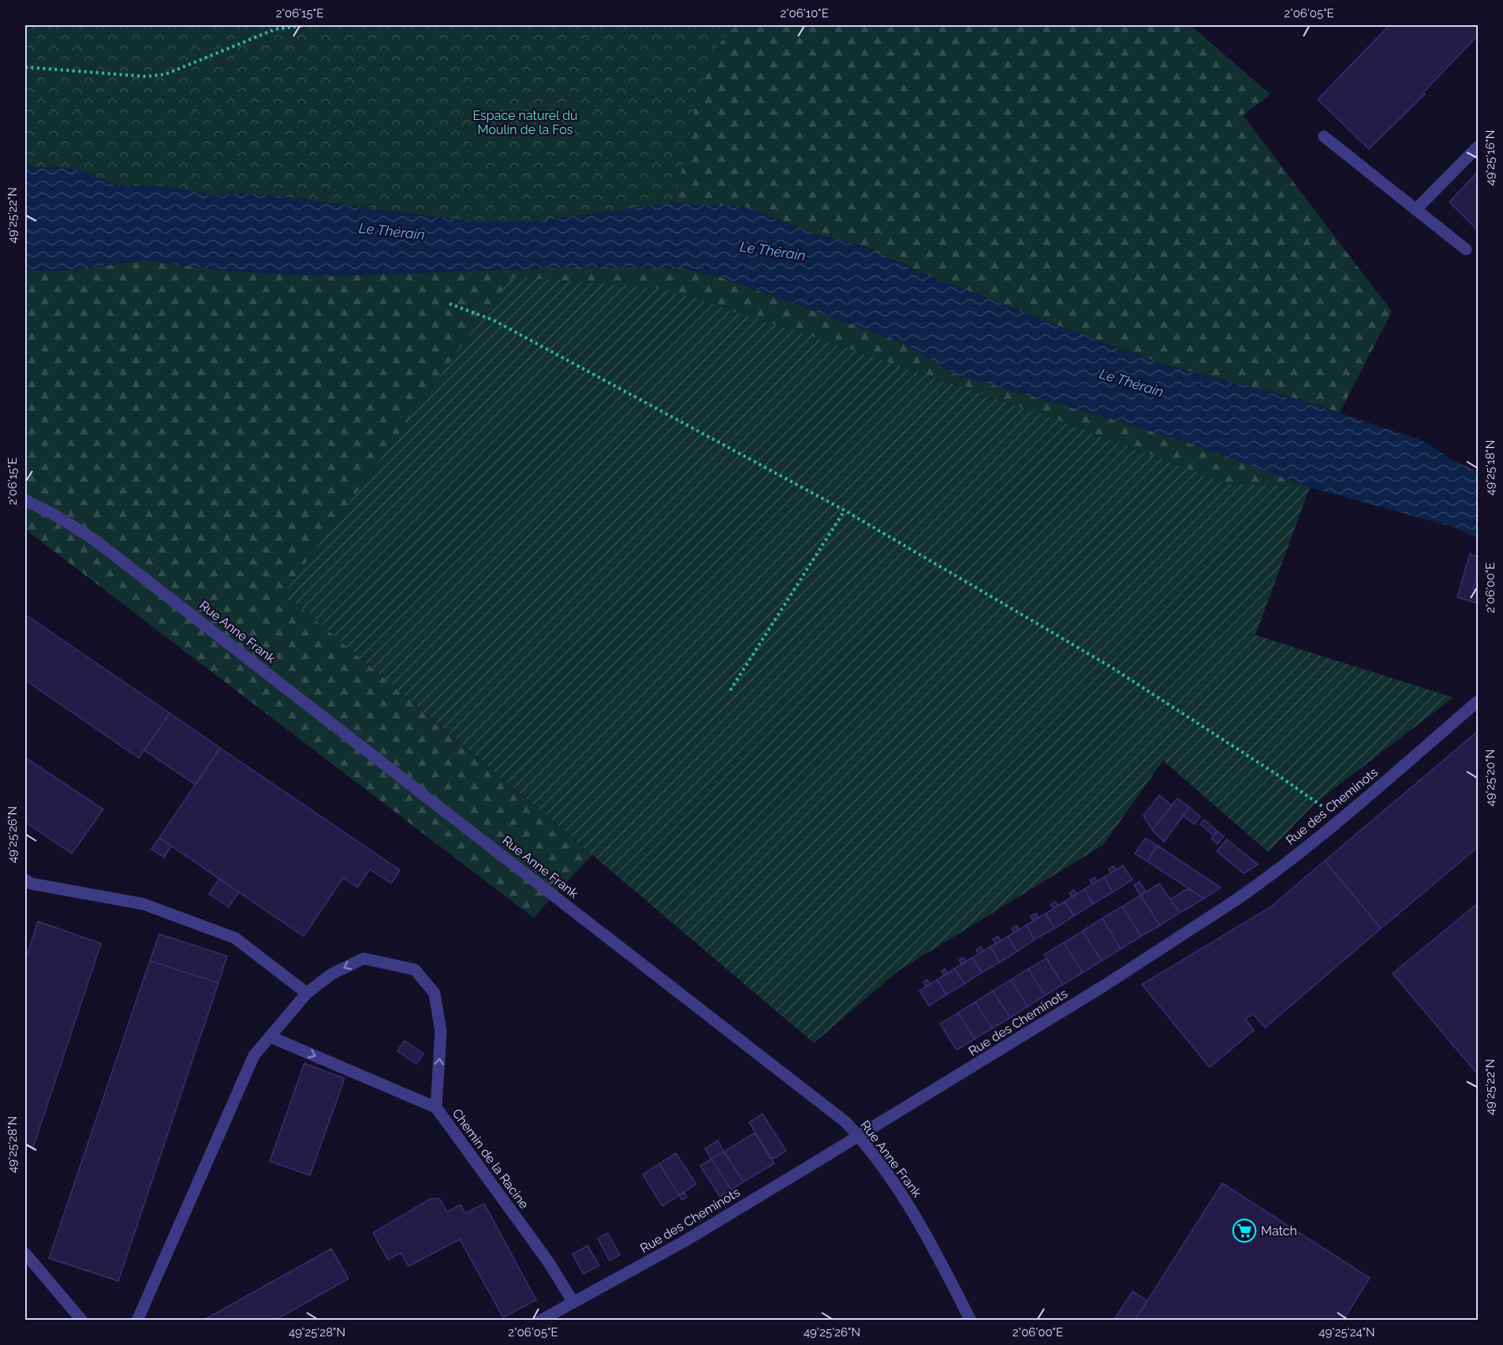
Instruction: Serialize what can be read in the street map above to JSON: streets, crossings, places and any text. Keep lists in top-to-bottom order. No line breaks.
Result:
{"streets":{"street":["Rue Anne Frank","Rue des Cheminots","Chemin de la Racine"]},"crossings":[["Rue Anne Frank","Rue des Cheminots"],["Rue des Cheminots","Chemin de la Racine"]],"water":["Le Thérain"],"parks":["Espace naturel du Moulin de la Fos"],"places":{"supermarket":["Match"]},"coordinates":["2°06'15\"E","2°06'10\"E","2°06'05\"E","49°25'16\"N","49°25'22\"N","49°25'18\"N","2°06'00\"E","49°25'20\"N","49°25'26\"N","49°25'28\"N","49°25'24\"N"]}
